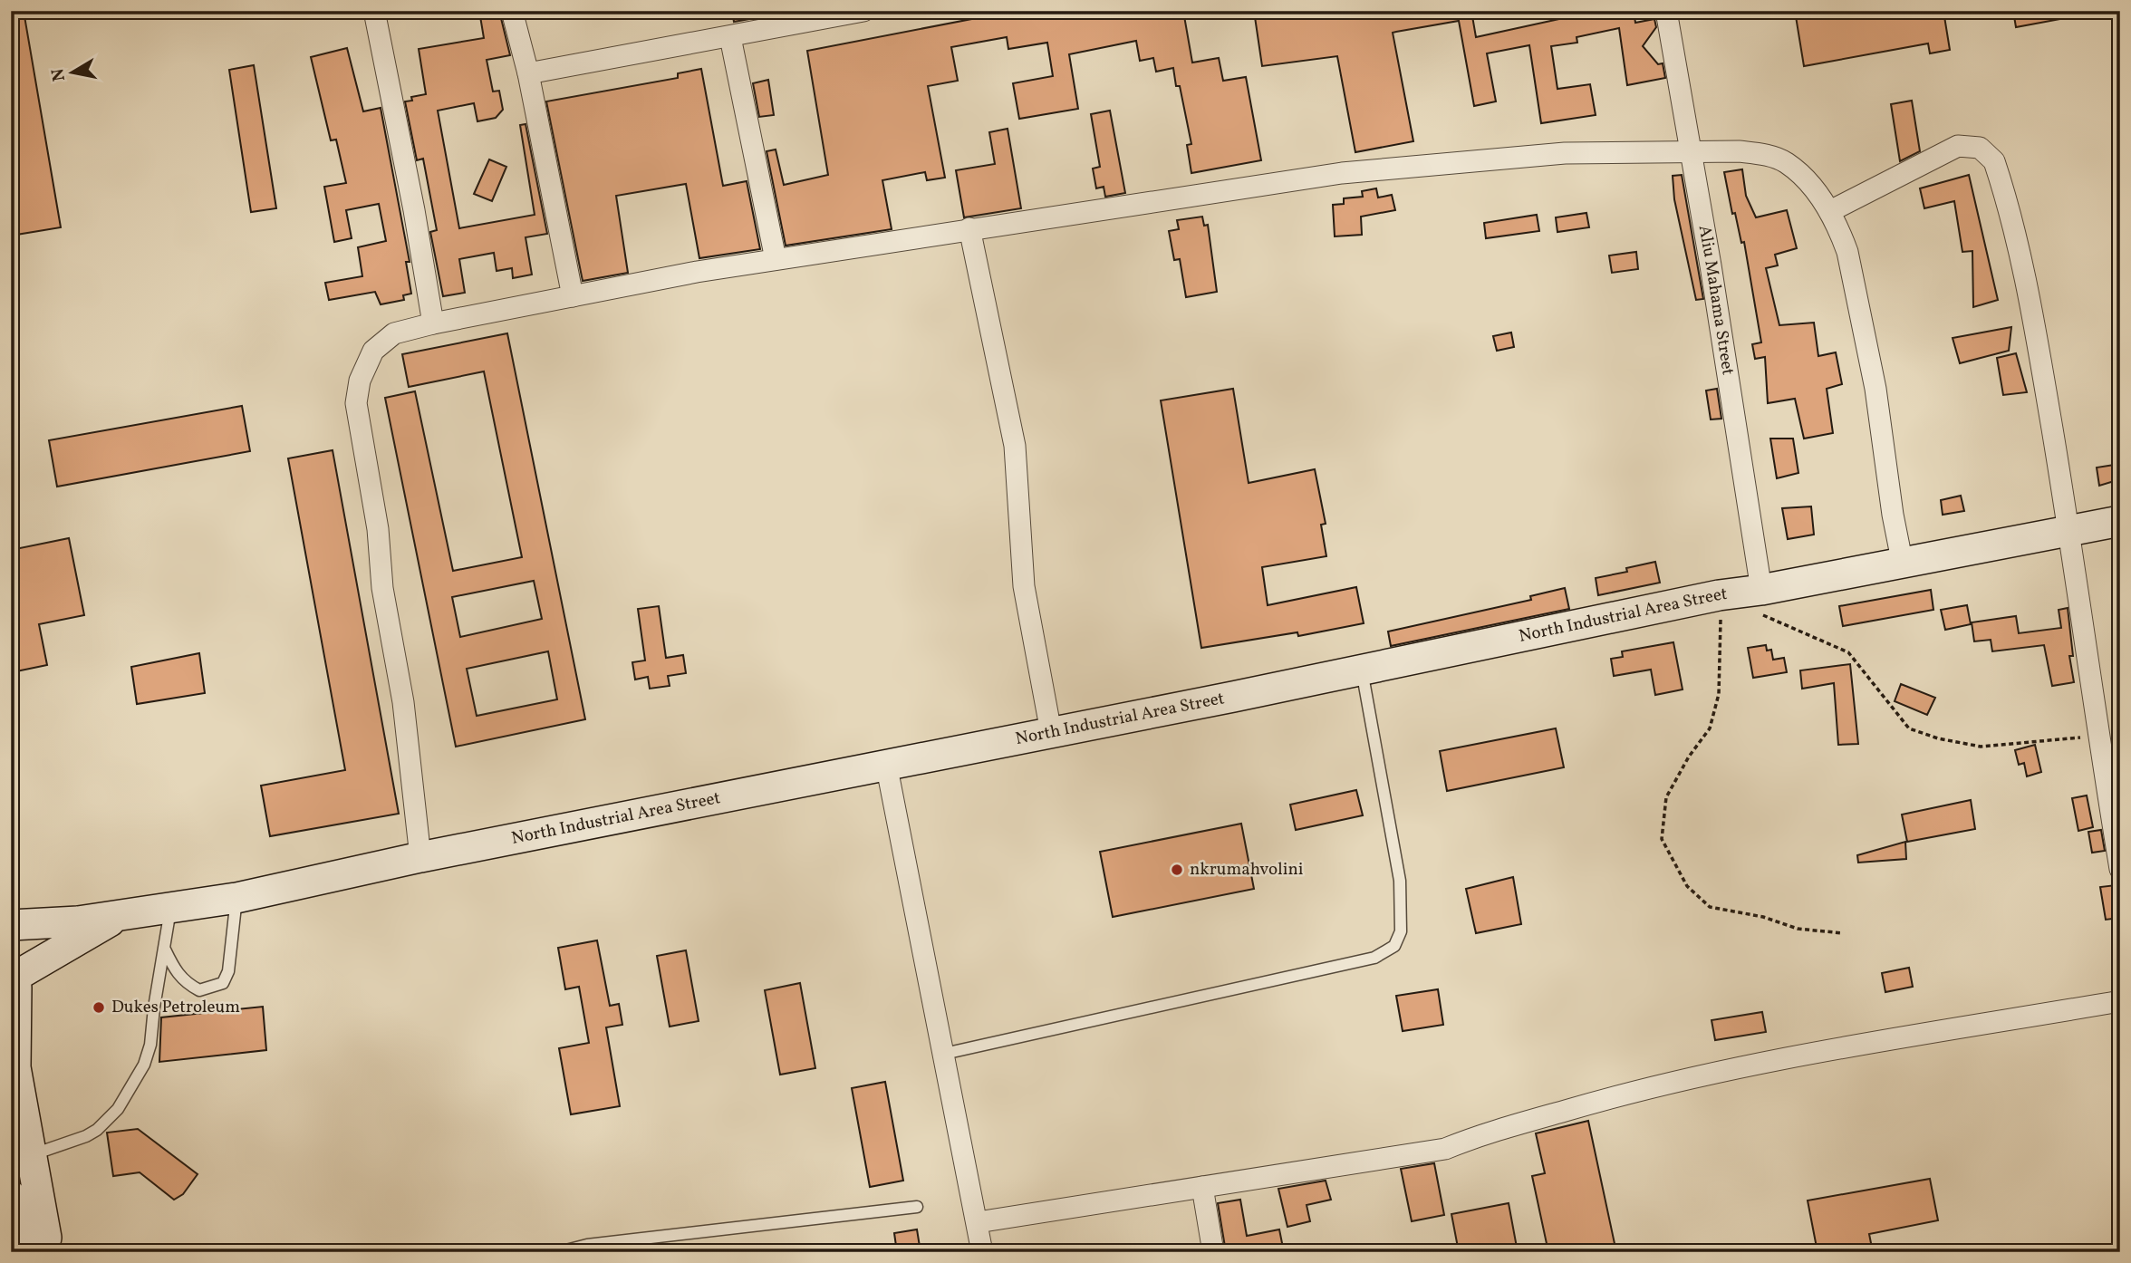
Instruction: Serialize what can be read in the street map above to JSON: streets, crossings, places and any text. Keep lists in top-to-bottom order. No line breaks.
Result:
{"streets":{"main road":["North Industrial Area Street"],"street":["Aliu Mahama Street"]},"crossings":[["Aliu Mahama Street","North Industrial Area Street"]],"places":["nkrumahvolini","Dukes Petroleum"],"north":"left"}
